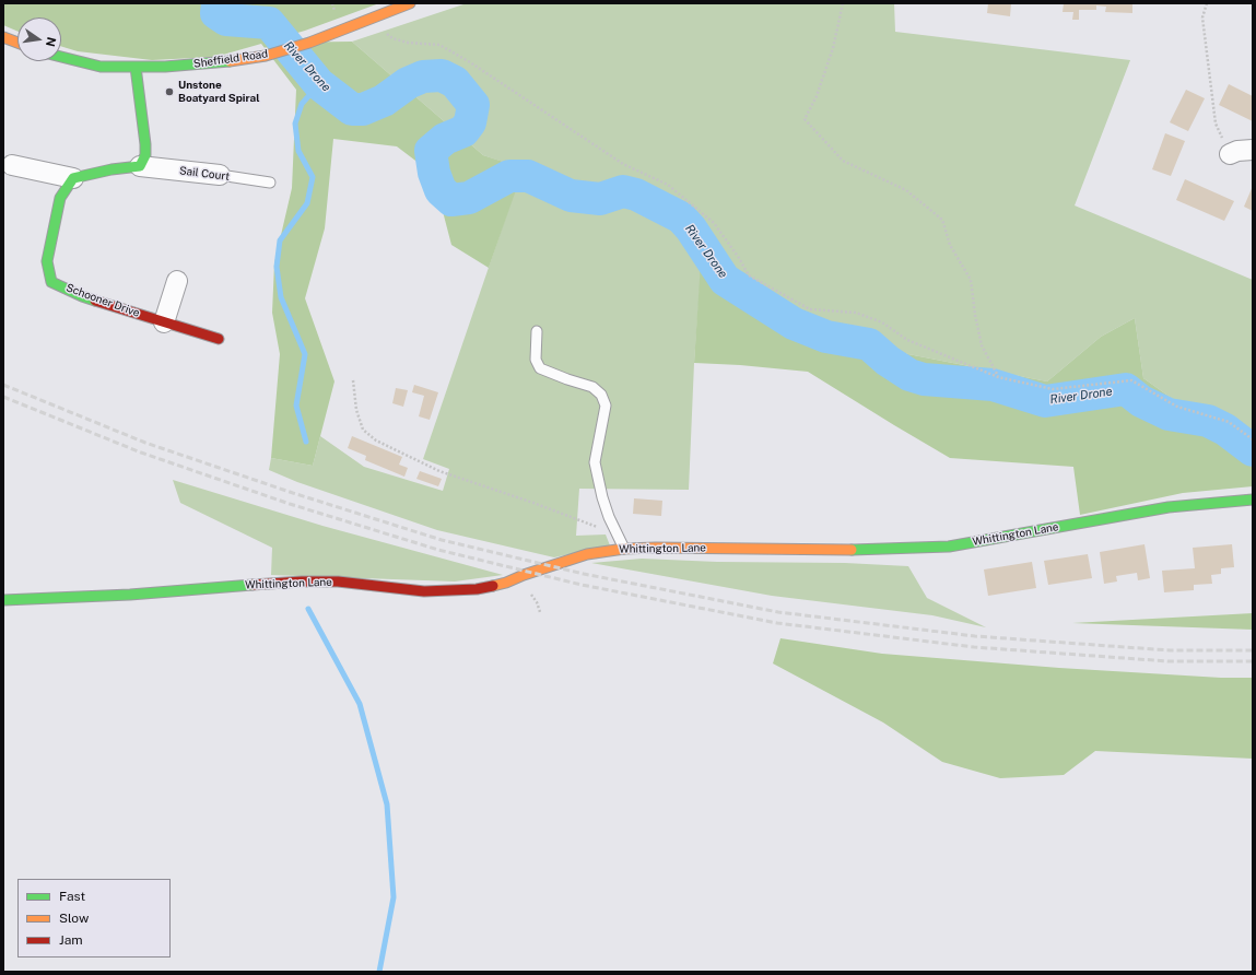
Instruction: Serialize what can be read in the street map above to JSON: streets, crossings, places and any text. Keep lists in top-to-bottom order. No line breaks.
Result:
{"streets":{"street":["Sheffield Road","Sail Court","Schooner Drive","Whittington Lane"]},"water":["River Drone"],"places":["Unstone Boatyard Spiral"],"legend":["Fast","Slow","Jam"],"north":"right"}
